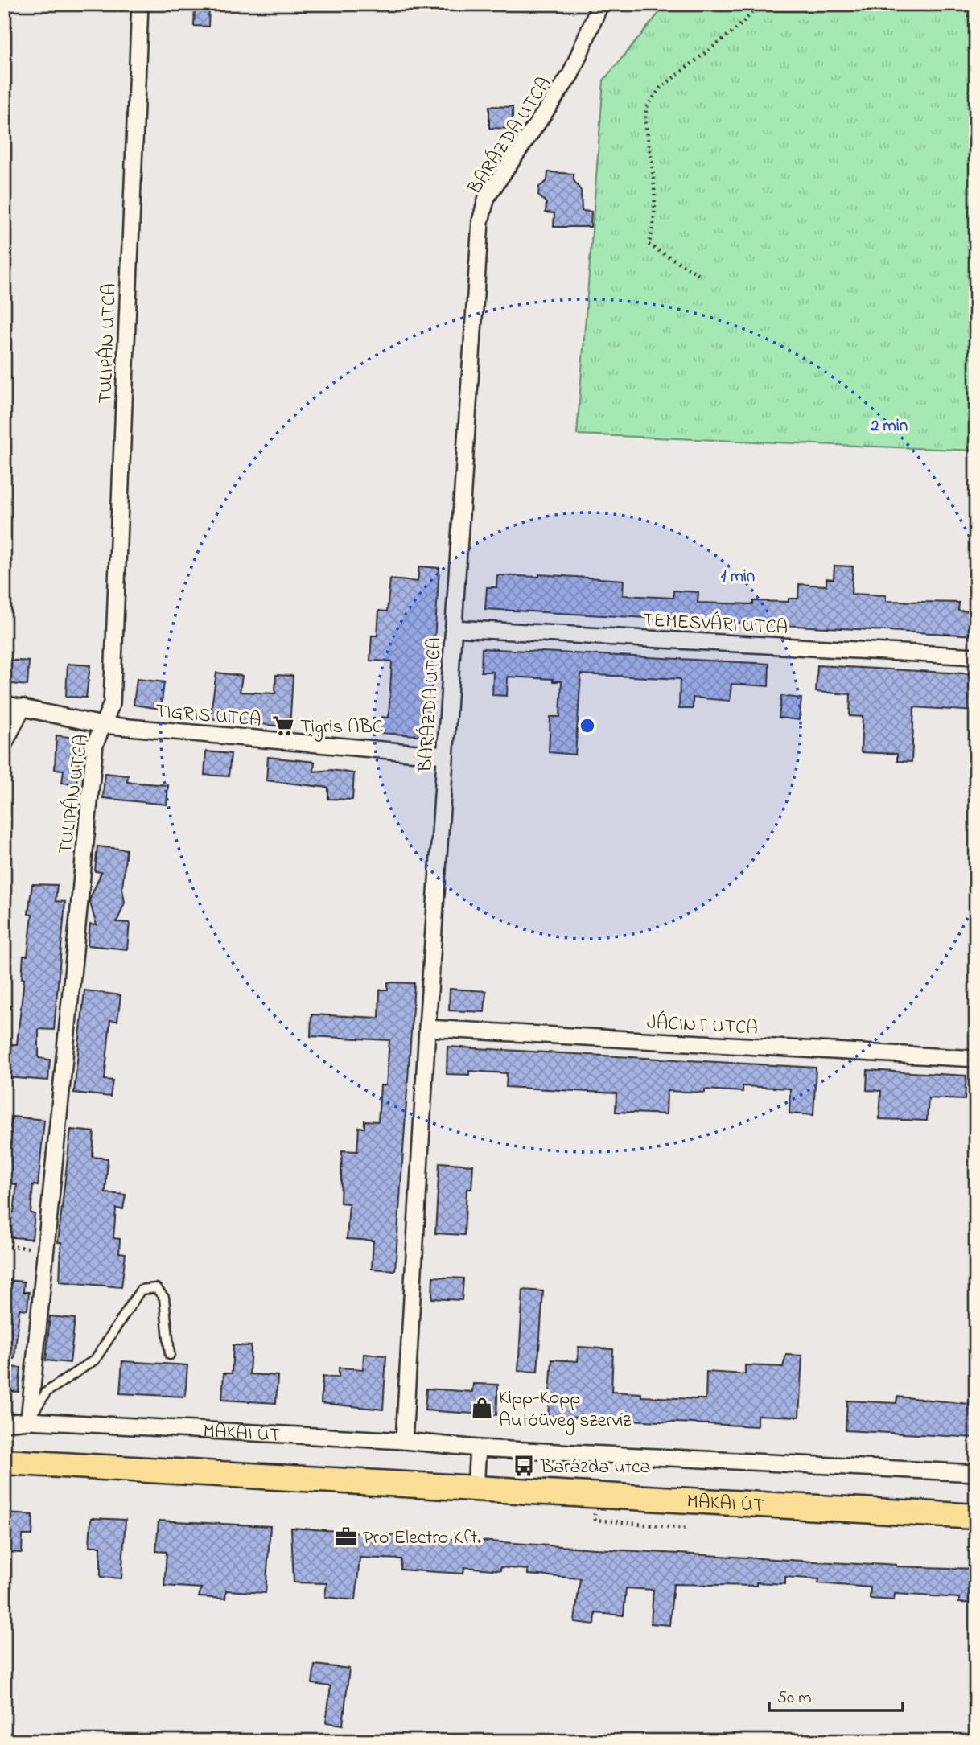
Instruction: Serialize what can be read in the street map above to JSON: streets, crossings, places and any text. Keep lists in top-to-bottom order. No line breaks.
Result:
{"streets":{"main road":["MAKAI ÚT"],"street":["BARÁZDA UTCA","TULIPÁN UTCA","TEMESVÁRI UTCA","TIGRIS UTCA","JÁCINT UTCA"]},"crossings":[["BARÁZDA UTCA","TEMESVÁRI UTCA"],["BARÁZDA UTCA","TIGRIS UTCA"],["BARÁZDA UTCA","JÁCINT UTCA"],["BARÁZDA UTCA","MAKAI ÚT"],["TULIPÁN UTCA","TIGRIS UTCA"],["TULIPÁN UTCA","MAKAI ÚT"]],"places":{"supermarket":["Tigris ABC"],"shop":["Kipp-Kopp Autóüveg szervíz"],"bus stop":["Barázda utca"],"office":["Pro Electro Kft."]},"scale_bar":"50 m","rings":["2 min","1 min"]}
